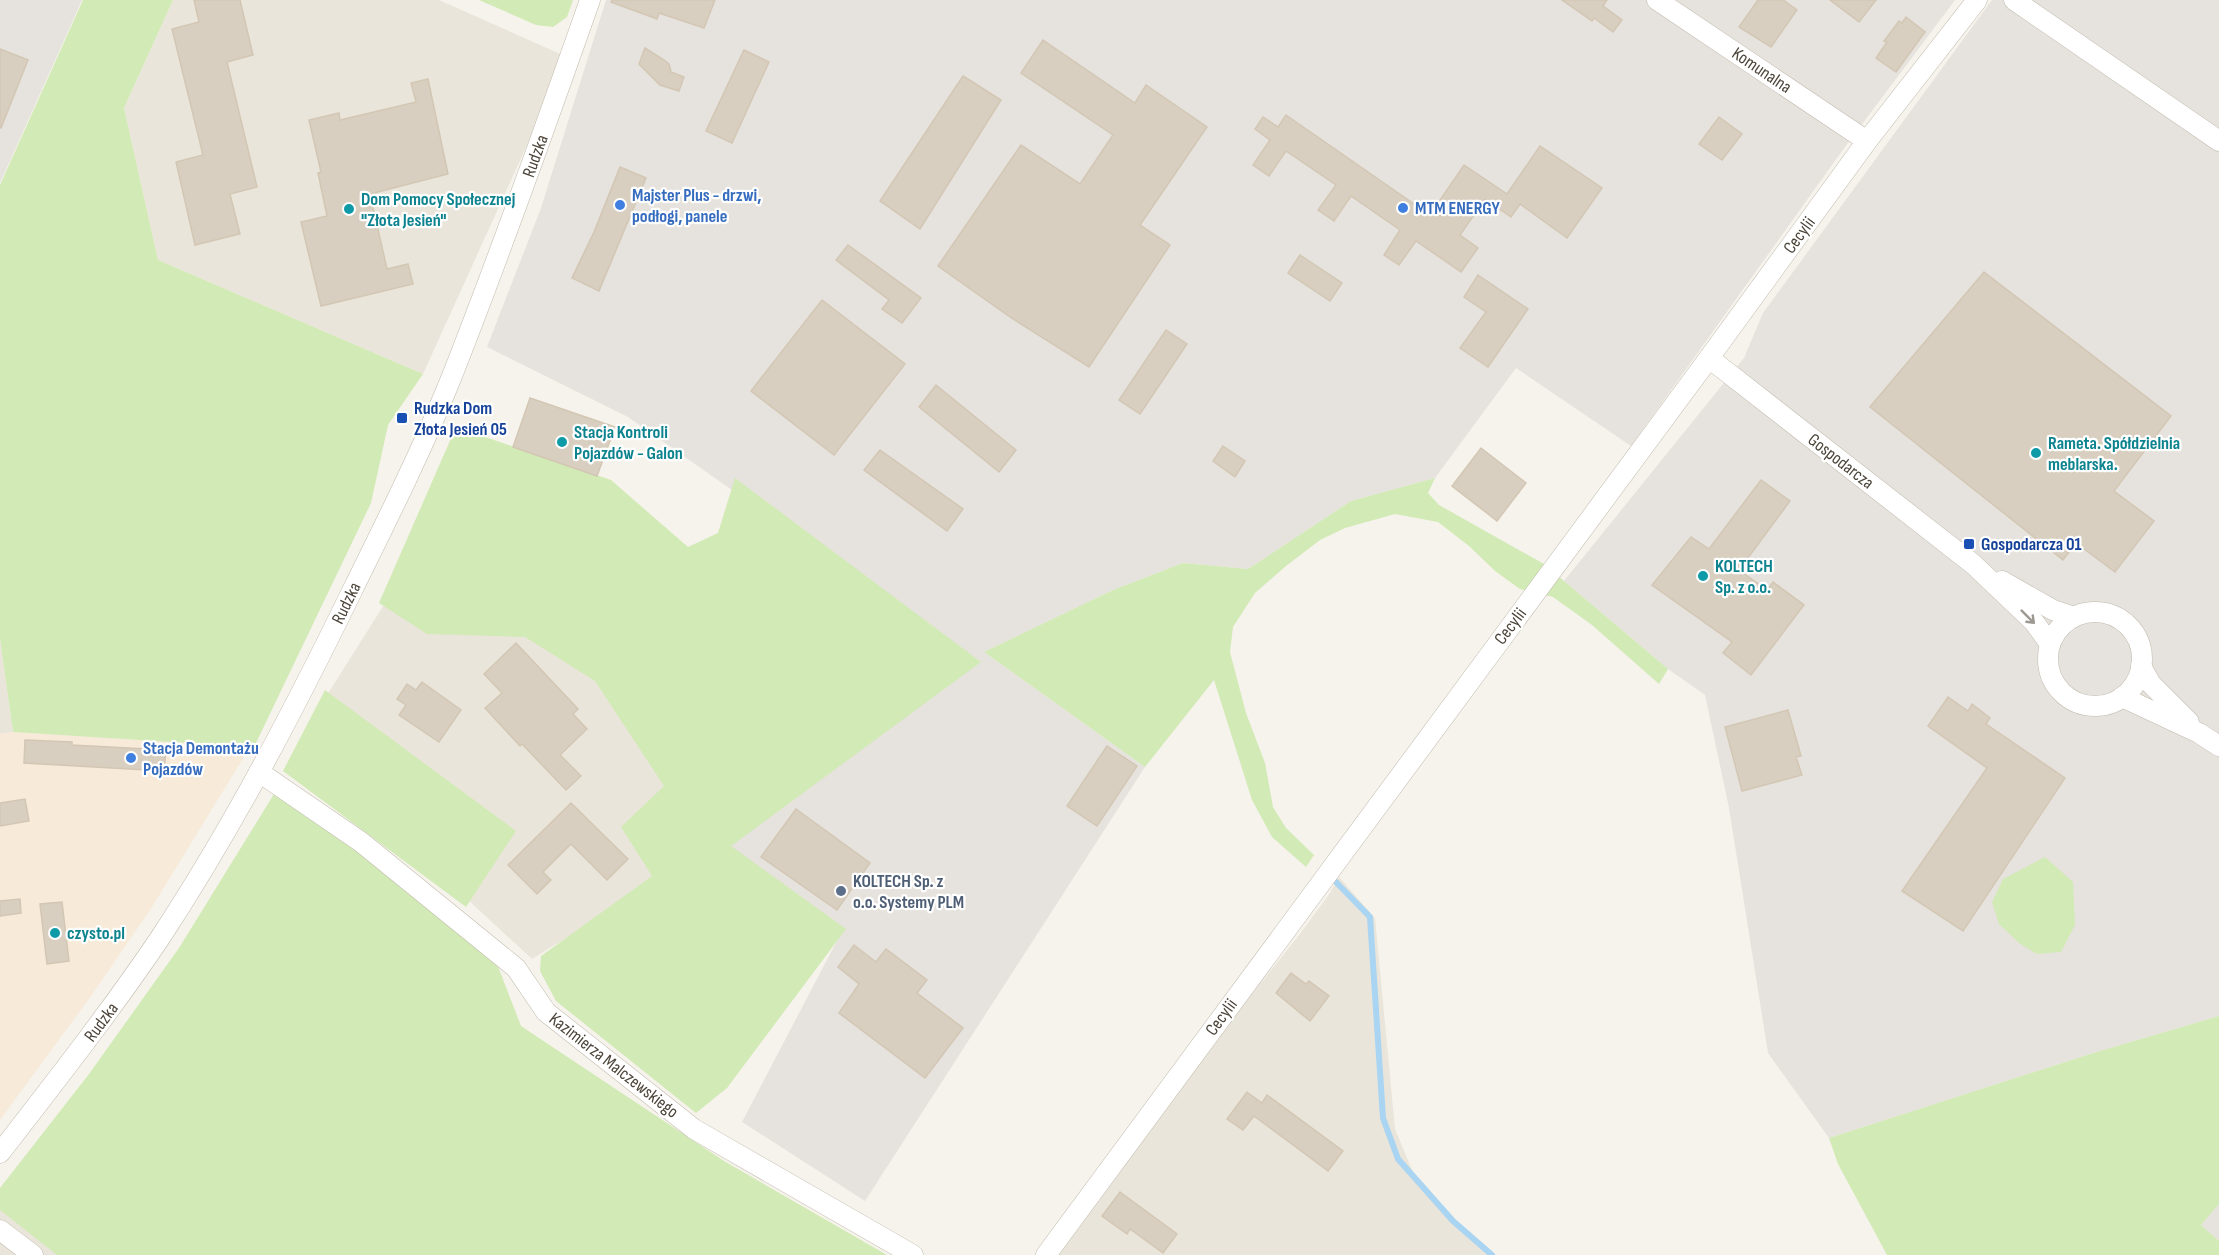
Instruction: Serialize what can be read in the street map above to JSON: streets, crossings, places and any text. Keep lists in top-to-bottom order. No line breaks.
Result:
{"streets":{"street":["Komunalna","Rudzka","Cecylii","Gospodarcza","Kazimierza Malczewskiego"]},"crossings":[["Komunalna","Cecylii"],["Rudzka","Kazimierza Malczewskiego"],["Cecylii","Gospodarcza"]],"places":{"other":["Majster Plus - drzwi, podłogi, panele","MTM ENERGY","Dom Pomocy Społecznej \"Złota Jesień\"","Stacja Kontroli Pojazdów - Galon","Rameta. Spółdzielnia meblarska.","KOLTECH Sp. z o.o.","Stacja Demontażu Pojazdów","KOLTECH Sp. z o.o. Systemy PLM","czysto.pl"],"transit":["Rudzka Dom Złota Jesień 05","Gospodarcza 01"]}}
